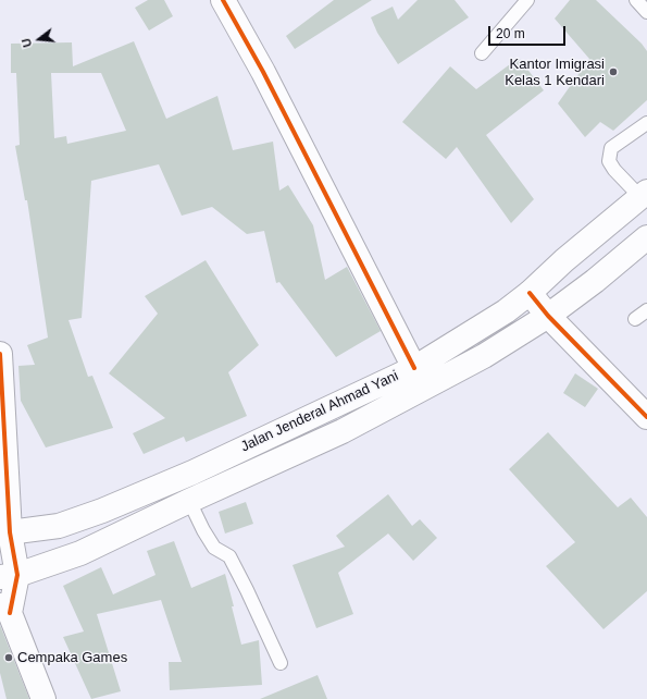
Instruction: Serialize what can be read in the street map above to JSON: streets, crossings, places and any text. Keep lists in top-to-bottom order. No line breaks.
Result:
{"streets":{"main road":["Jalan Jenderal Ahmad Yani"]},"places":["Kantor Imigrasi Kelas 1 Kendari","Cempaka Games"],"scale_bar":"20 m","north":"left"}
